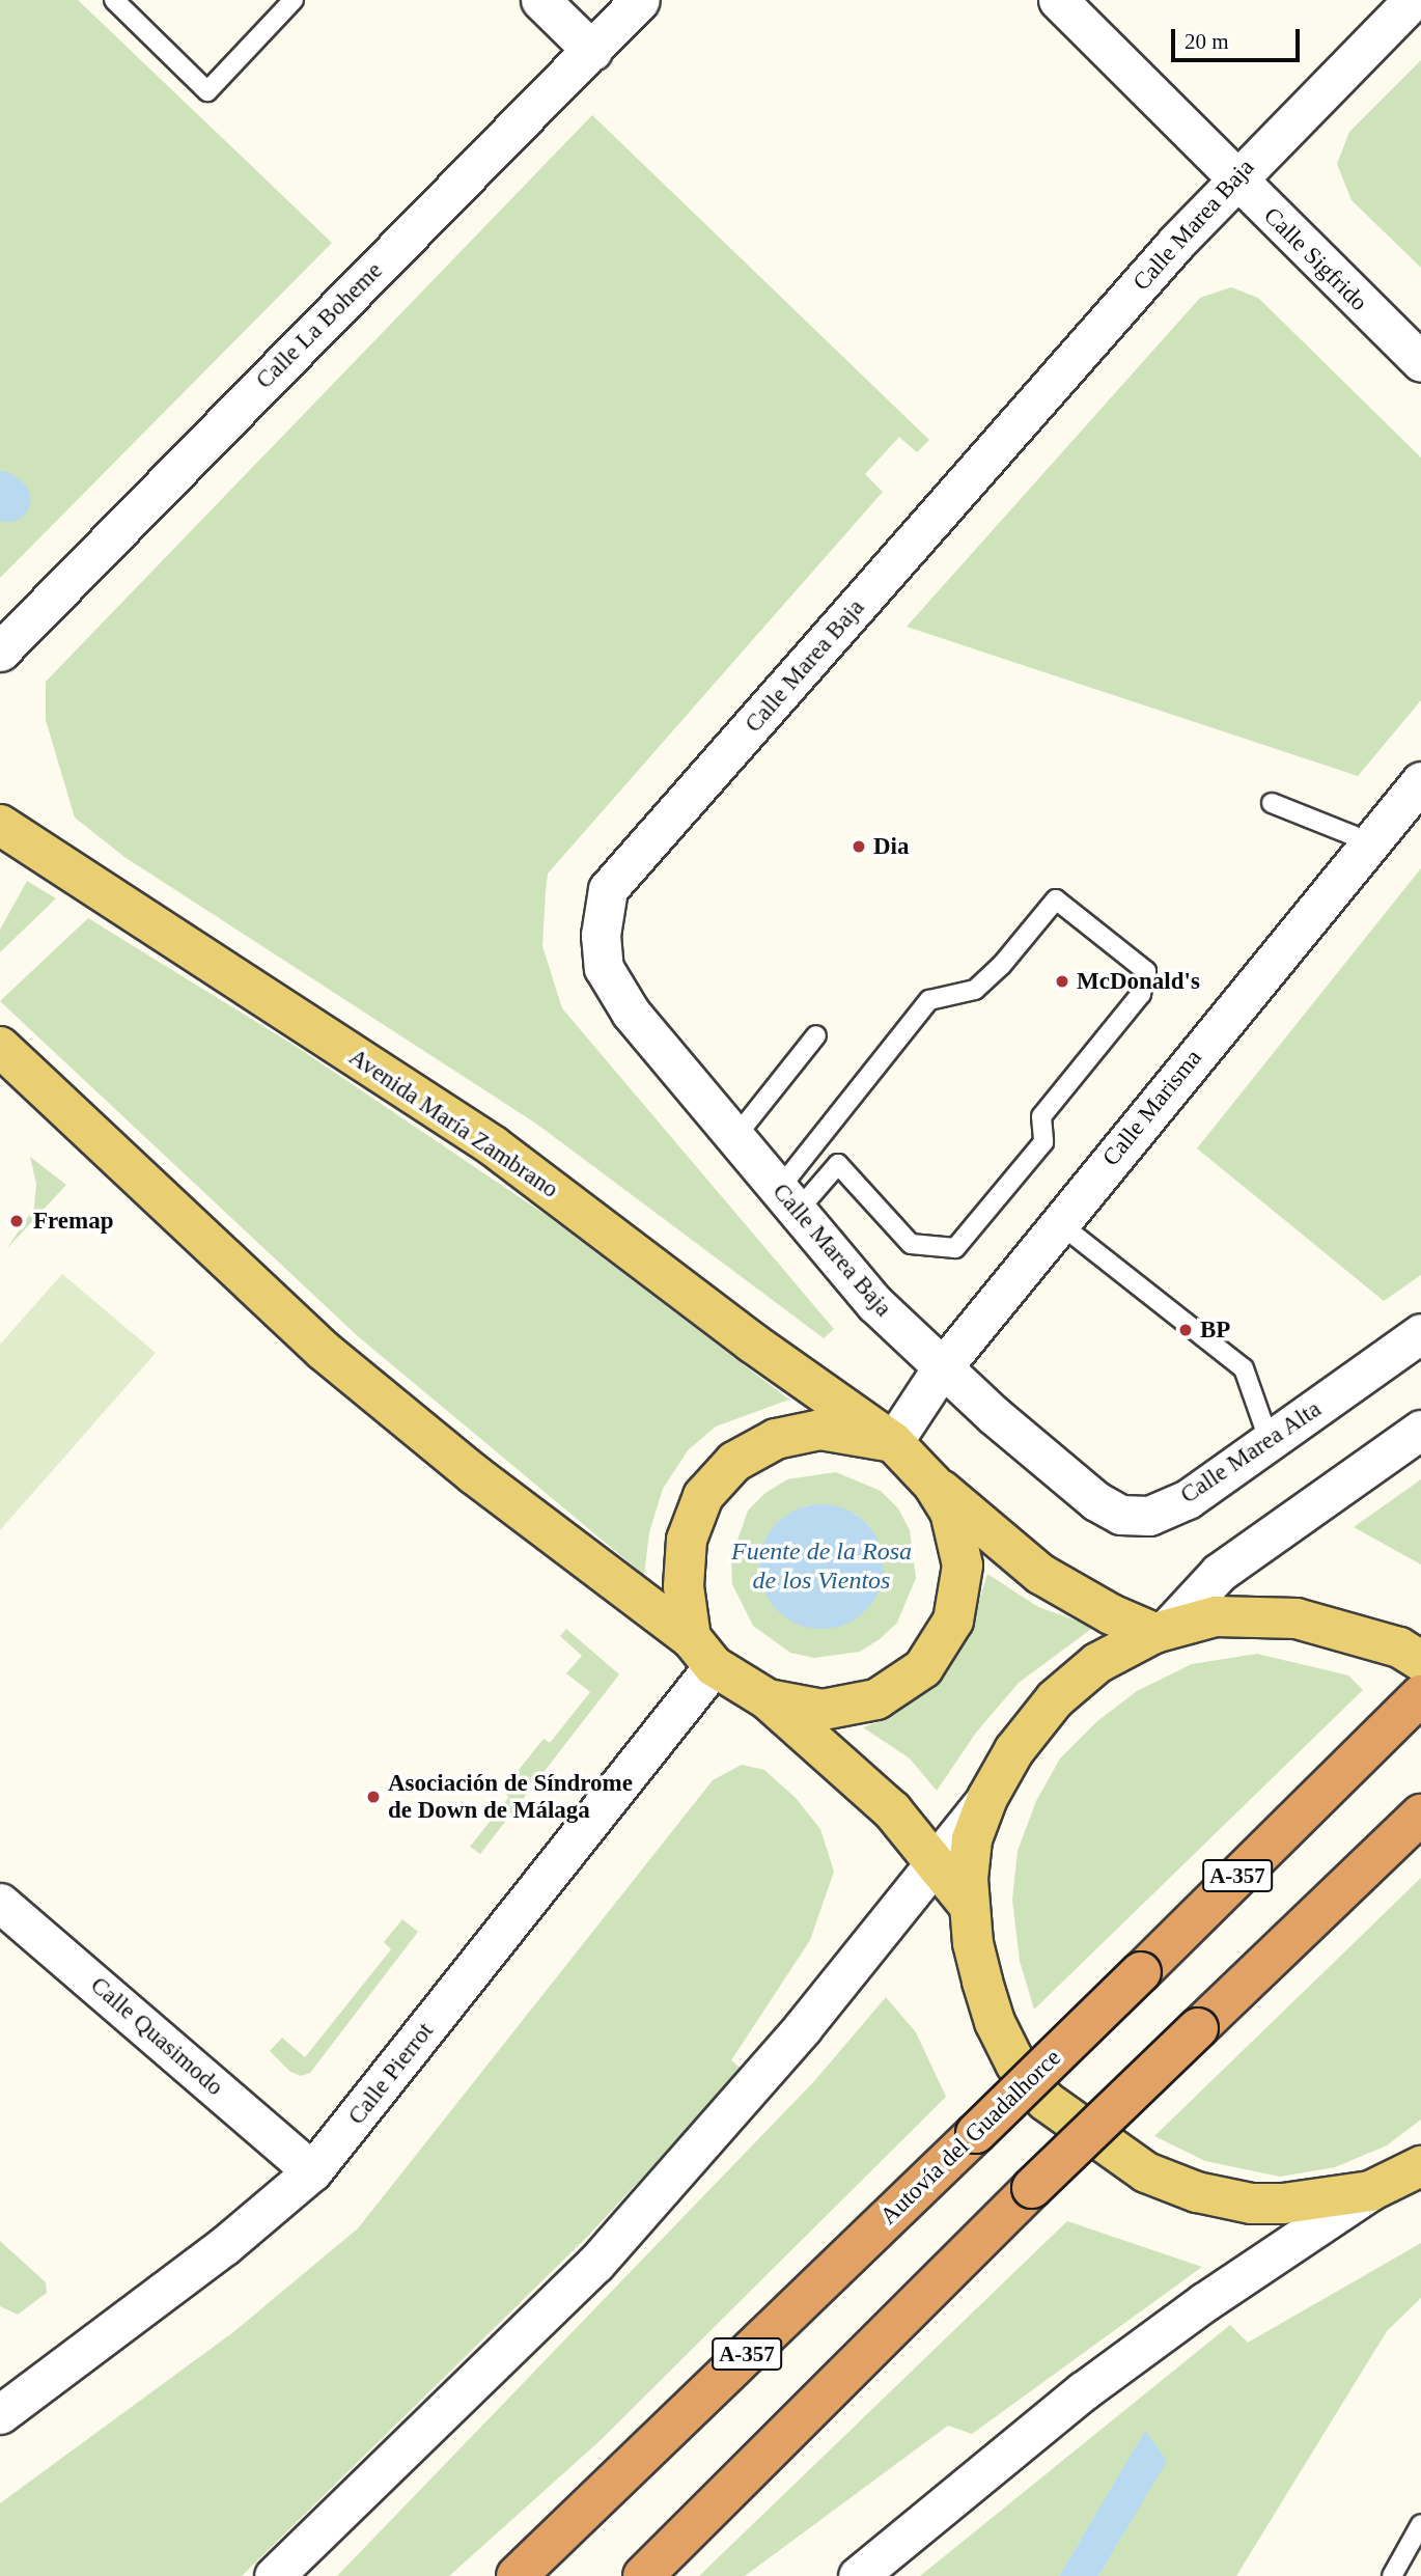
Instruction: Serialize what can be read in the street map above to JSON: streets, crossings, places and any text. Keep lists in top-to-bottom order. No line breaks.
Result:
{"streets":{"highway":["A-357","Autovía del Guadalhorce"],"main road":["Avenida María Zambrano"],"street":["Calle Marea Baja","Calle Sigfrido","Calle La Boheme","Calle Marisma","Calle Marea Alta","Calle Quasimodo","Calle Pierrot"]},"crossings":[["Calle Marea Baja","Calle Sigfrido"],["Calle Marea Baja","Calle Marisma"],["Calle Marea Baja","Calle Marea Alta"],["Calle Marisma","Avenida María Zambrano"],["Calle Marisma","Calle Marea Alta"],["Calle Quasimodo","Calle Pierrot"]],"water":["Fuente de la Rosa de los Vientos"],"places":["Dia","McDonald's","Fremap","BP","Asociación de Síndrome de Down de Málaga"],"scale_bar":"20 m"}
